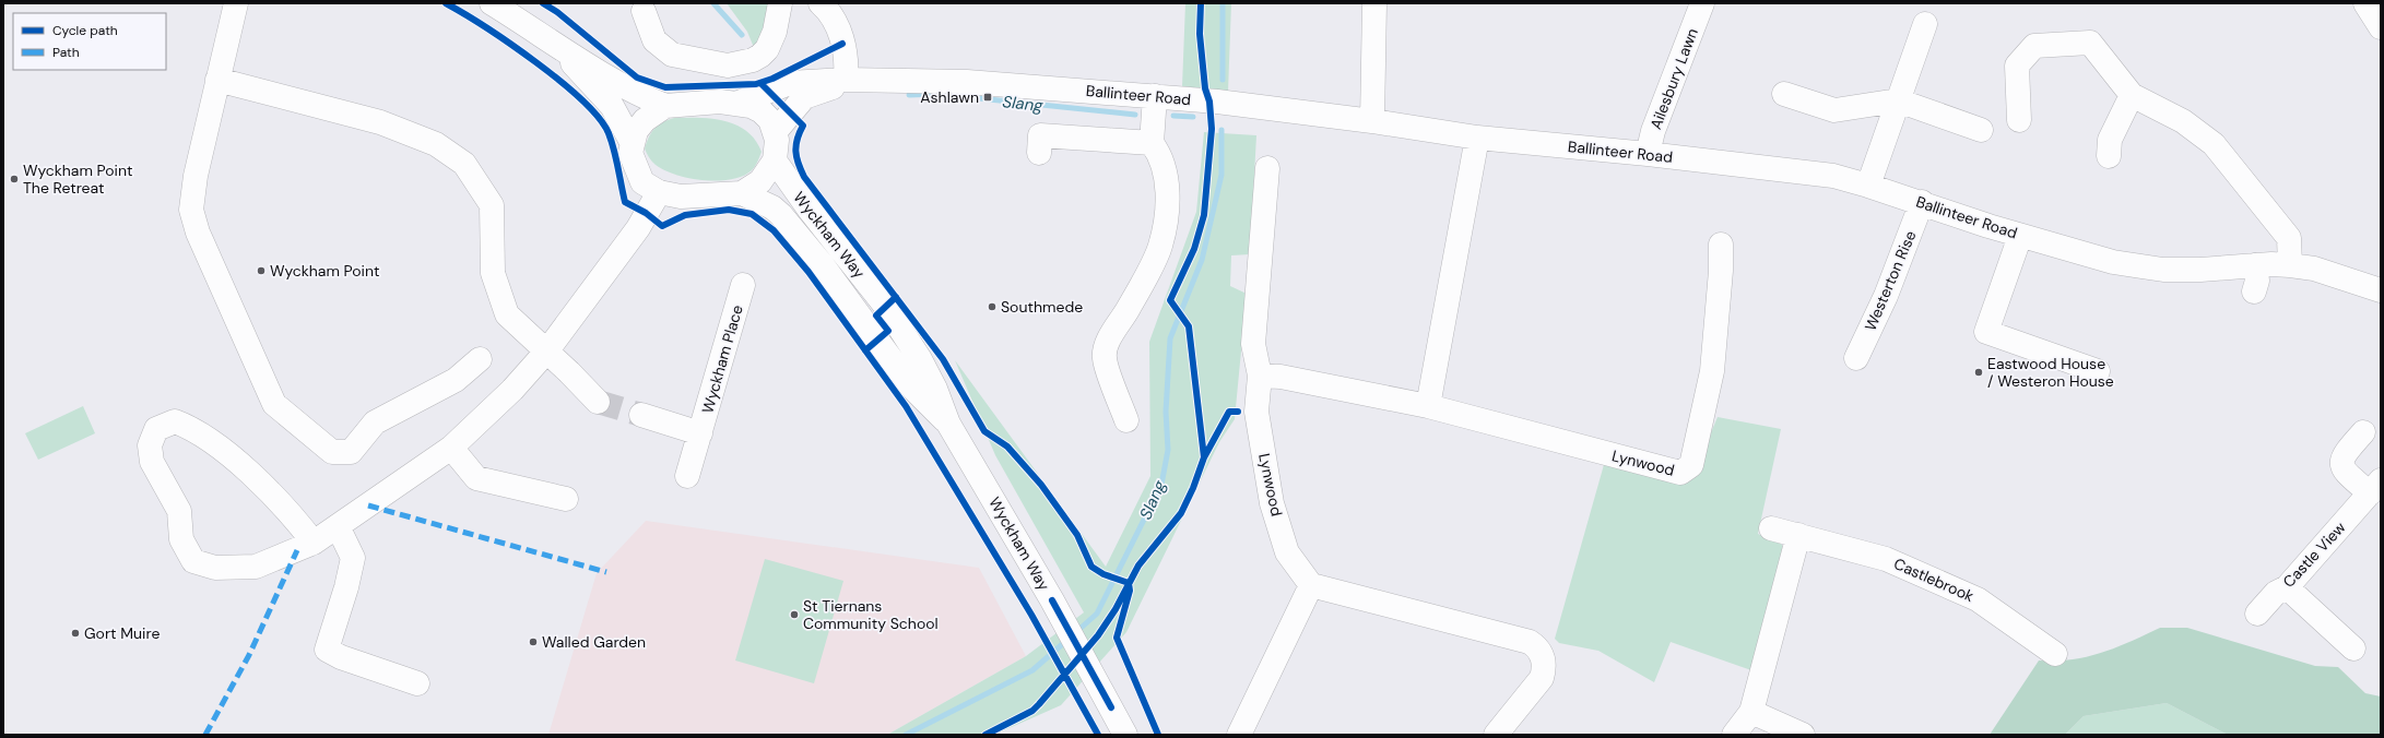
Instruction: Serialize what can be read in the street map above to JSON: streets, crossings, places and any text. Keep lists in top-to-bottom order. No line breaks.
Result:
{"streets":{"street":["Ailesbury Lawn","Ballinteer Road","Wyckham Way","Westerton Rise","Wyckham Place","Lynwood","Castle View","Castlebrook"]},"crossings":[["Ailesbury Lawn","Ballinteer Road"],["Ballinteer Road","Wyckham Way"],["Ballinteer Road","Westerton Rise"]],"water":["Slang"],"places":{"transit":["Ashlawn"],"other":["Wyckham Point The Retreat","Wyckham Point","Southmede","Eastwood House / Westeron House","St Tiernans Community School","Gort Muire","Walled Garden"]},"legend":["Cycle path","Path"]}
